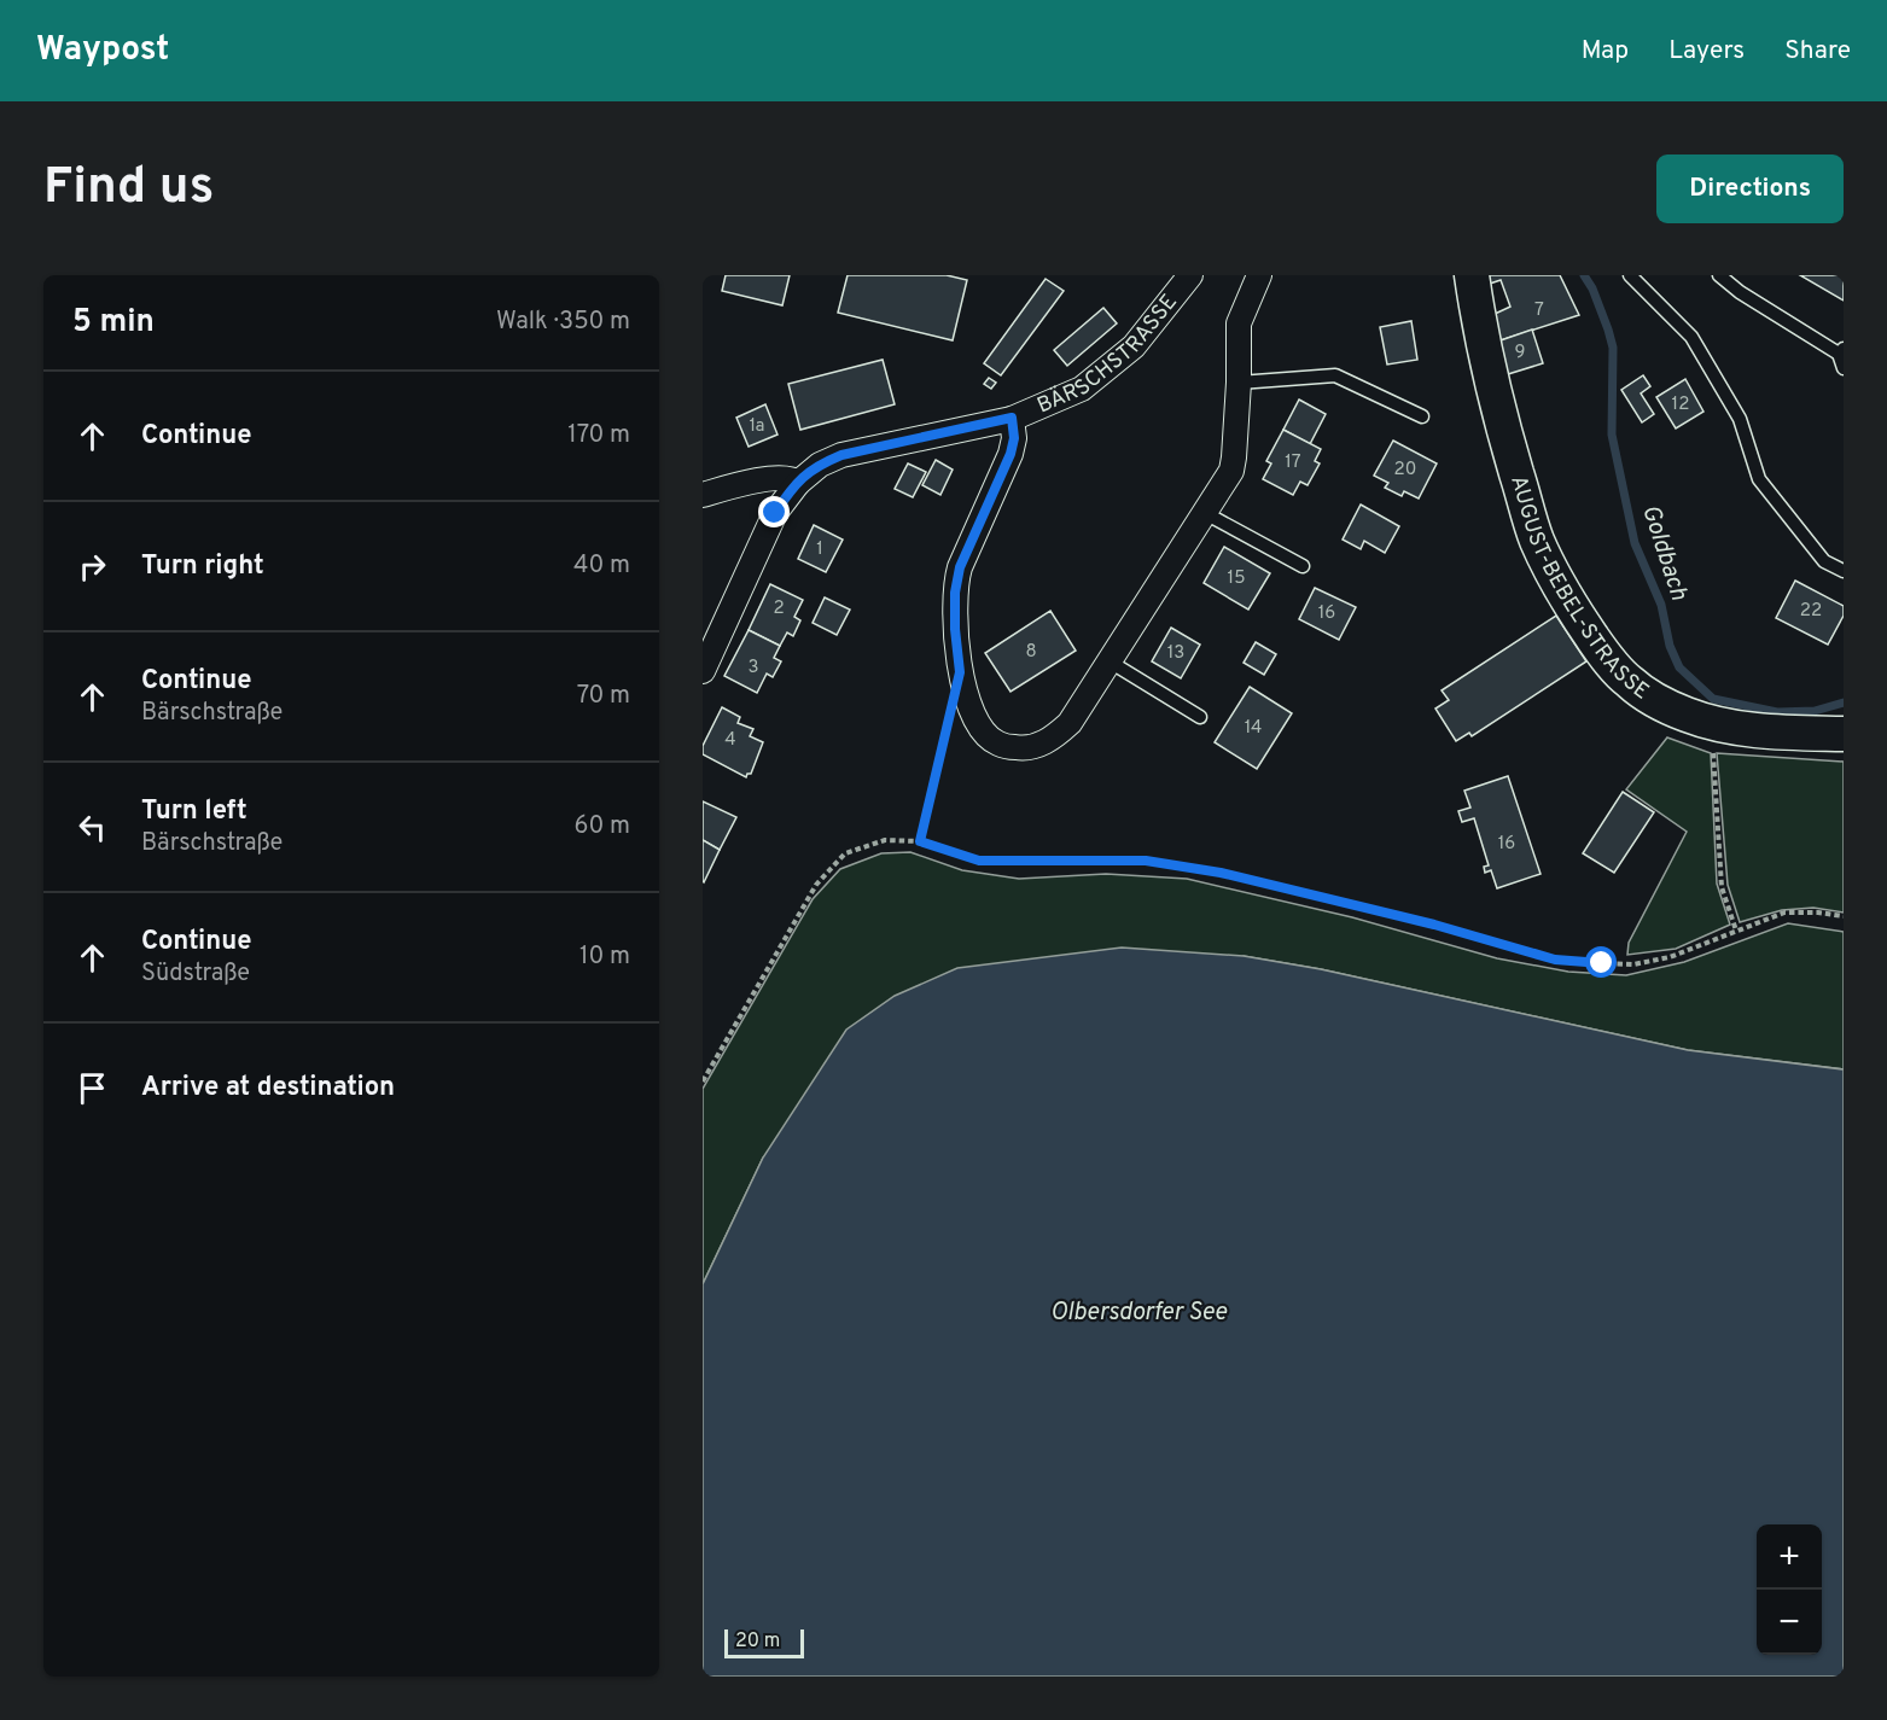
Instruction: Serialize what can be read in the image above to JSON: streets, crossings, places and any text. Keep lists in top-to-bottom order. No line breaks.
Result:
{"streets":{"street":["BÄRSCHSTRASSE","AUGUST-BEBEL-STRASSE"]},"water":["Goldbach","Olbersdorfer See"],"house_numbers":["7","9","12","1a","17","20","1","15","2","22","16","8","13","3","14","4","16"],"scale_bar":"20 m","page":{"header":"Waypost","nav":["Map","Layers","Share"],"buttons":"Directions","title":"Find us","heading":["5 min","Walk · 350 m"],"list":[["Continue","170 m"],["Turn right","40 m"],["Continue","Bärschstraße","70 m"],["Turn left","Bärschstraße","60 m"],["Continue","Südstraße","10 m"],"Arrive at destination"],"map_buttons":["+","−"],"scale":"20 m"}}
